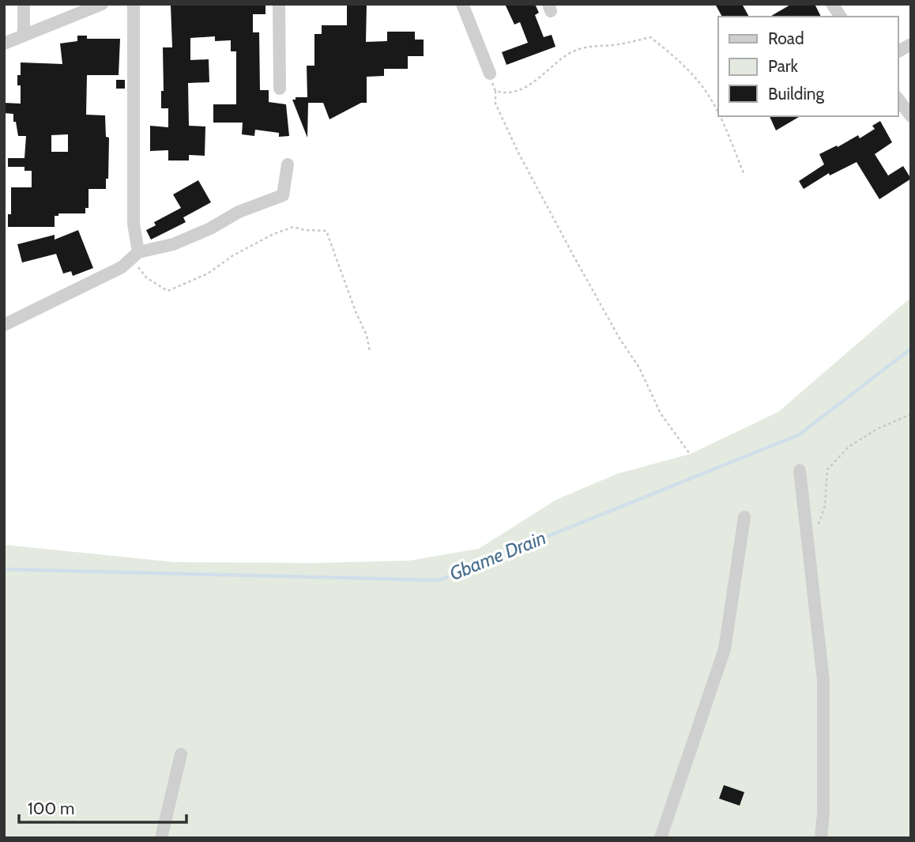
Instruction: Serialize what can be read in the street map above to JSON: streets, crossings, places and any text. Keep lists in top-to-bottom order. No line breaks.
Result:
{"water":["Gbame Drain"],"legend":["Road","Park","Building"],"scale_bar":"100 m"}
